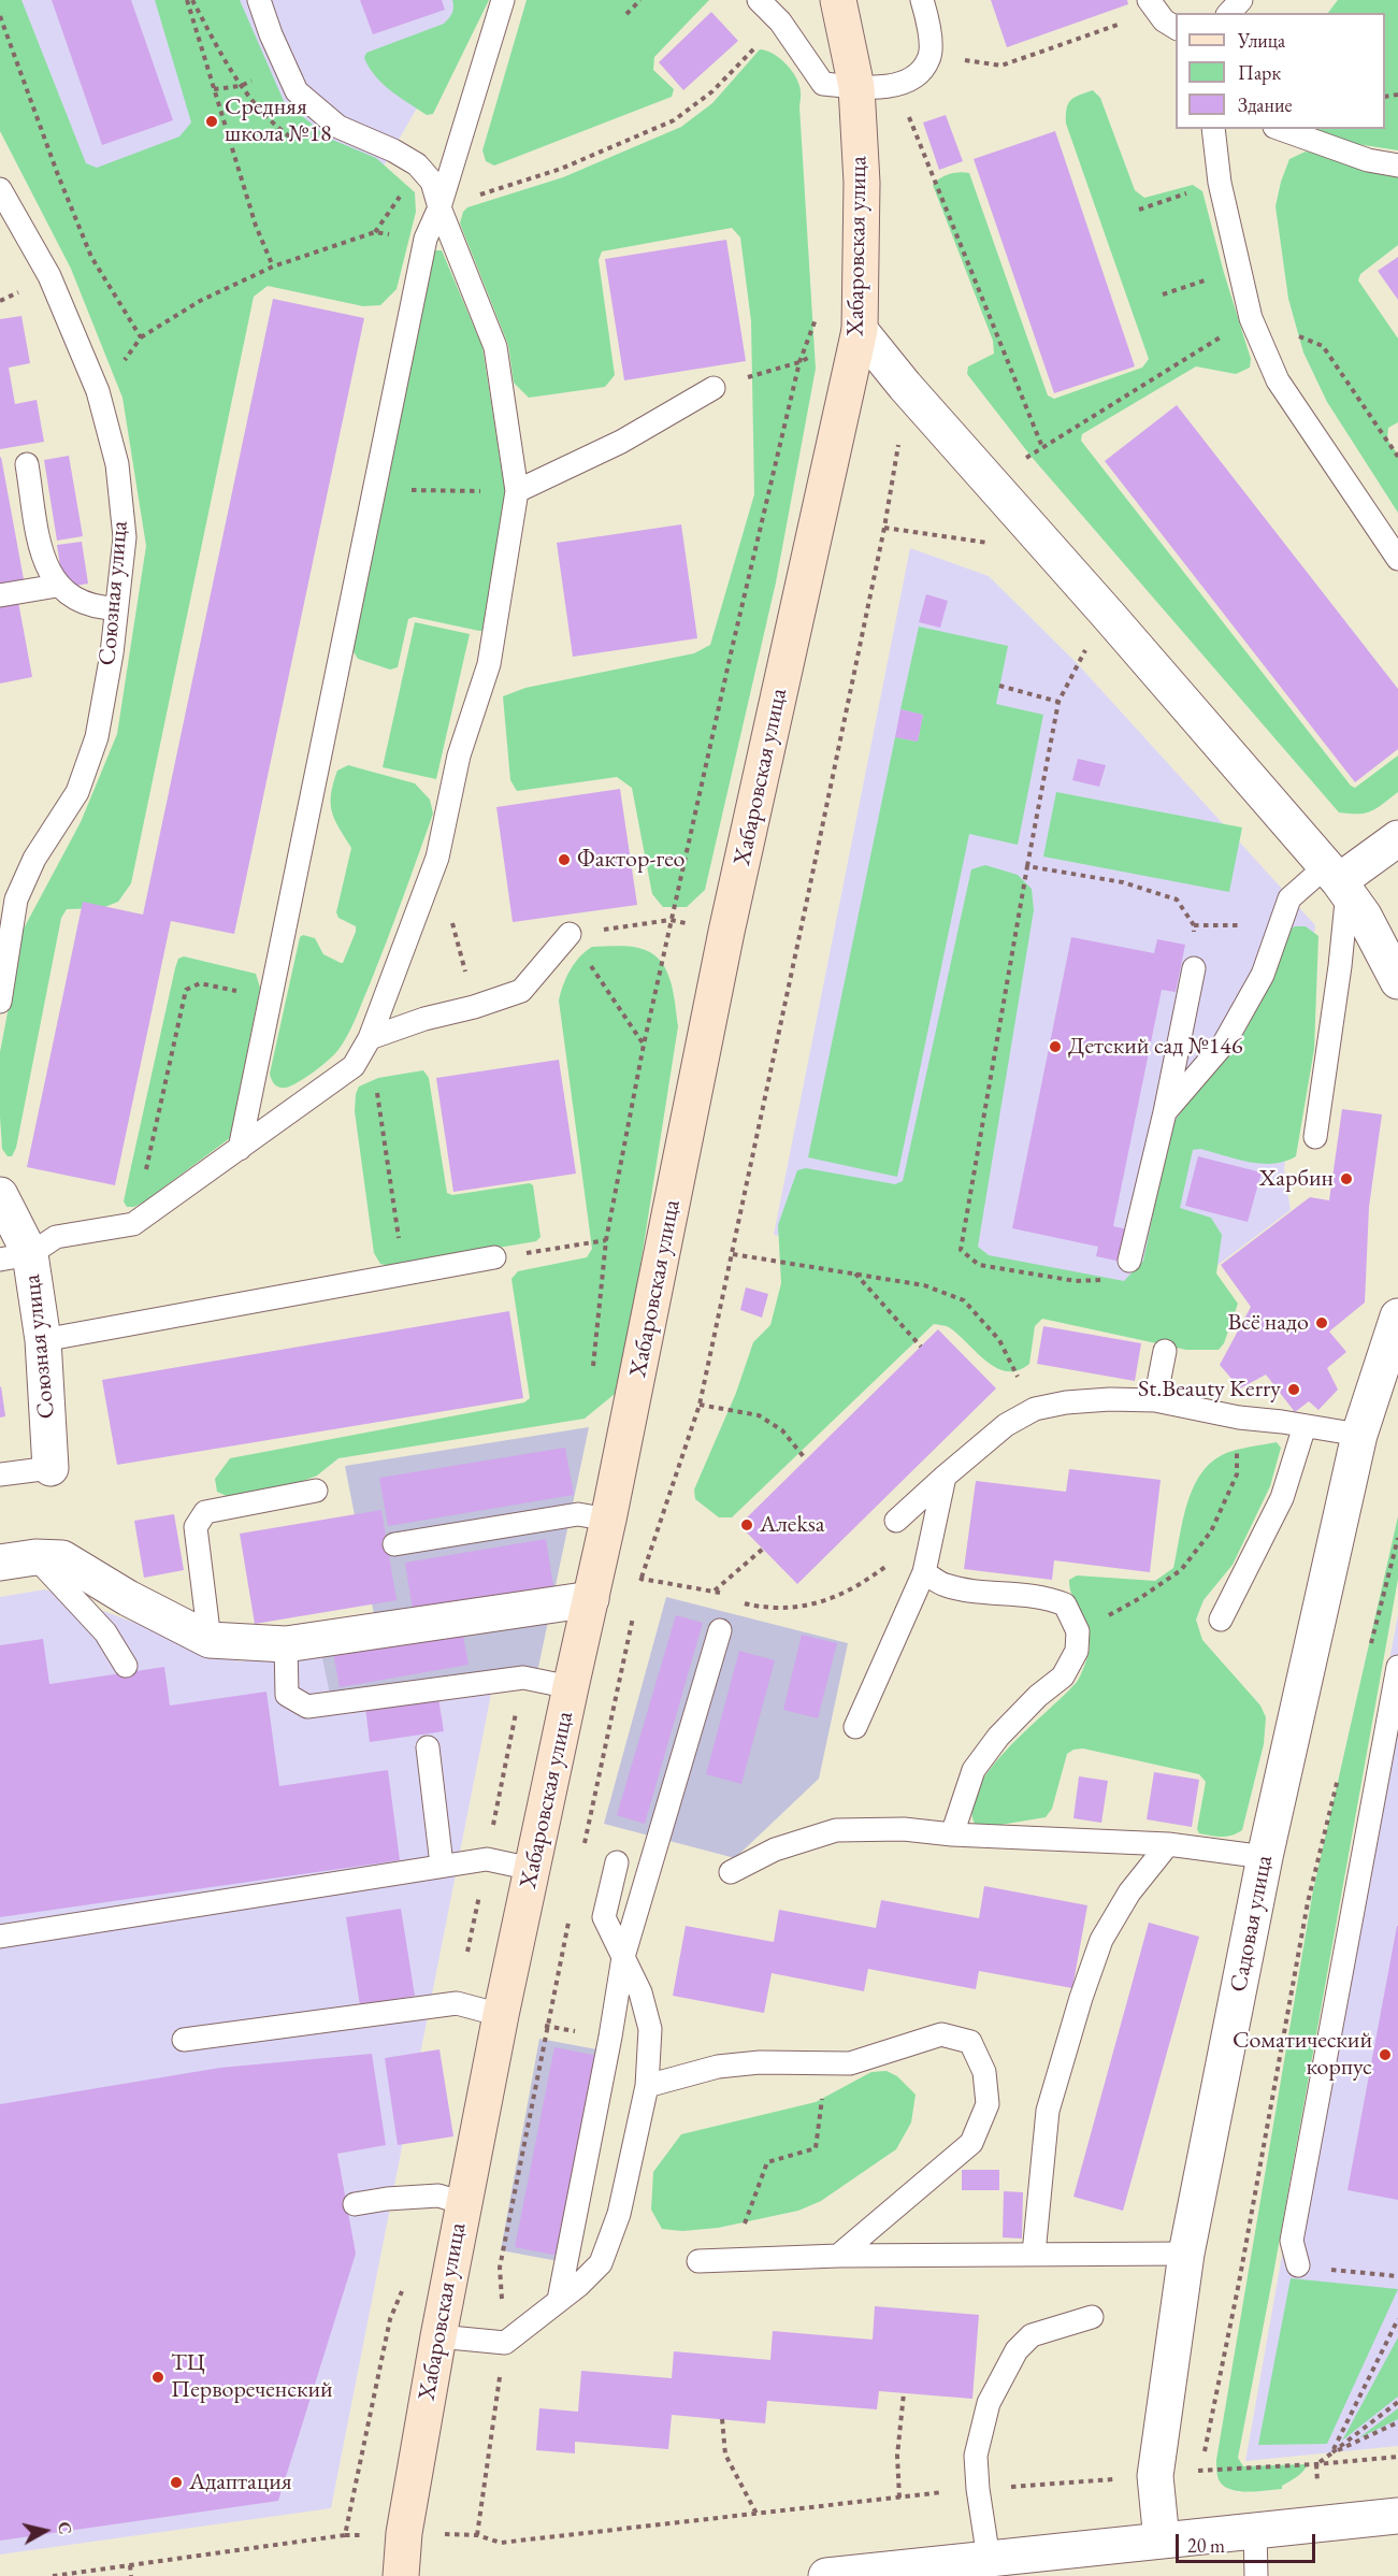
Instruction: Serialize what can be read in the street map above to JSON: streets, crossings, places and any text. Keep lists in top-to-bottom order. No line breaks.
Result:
{"streets":{"main road":["Хабаровская улица"],"street":["Союзная улица","Садовая улица"]},"places":["Средняя школа №18","Фактор-гео","Детский сад №146","Харбин","Всё надо","St.Beauty Kerry","Алеksa","Соматический корпус","ТЦ Первореченский","Адаптация"],"legend":["Улица","Парк","Здание"],"scale_bar":"20 m","north":"right"}
